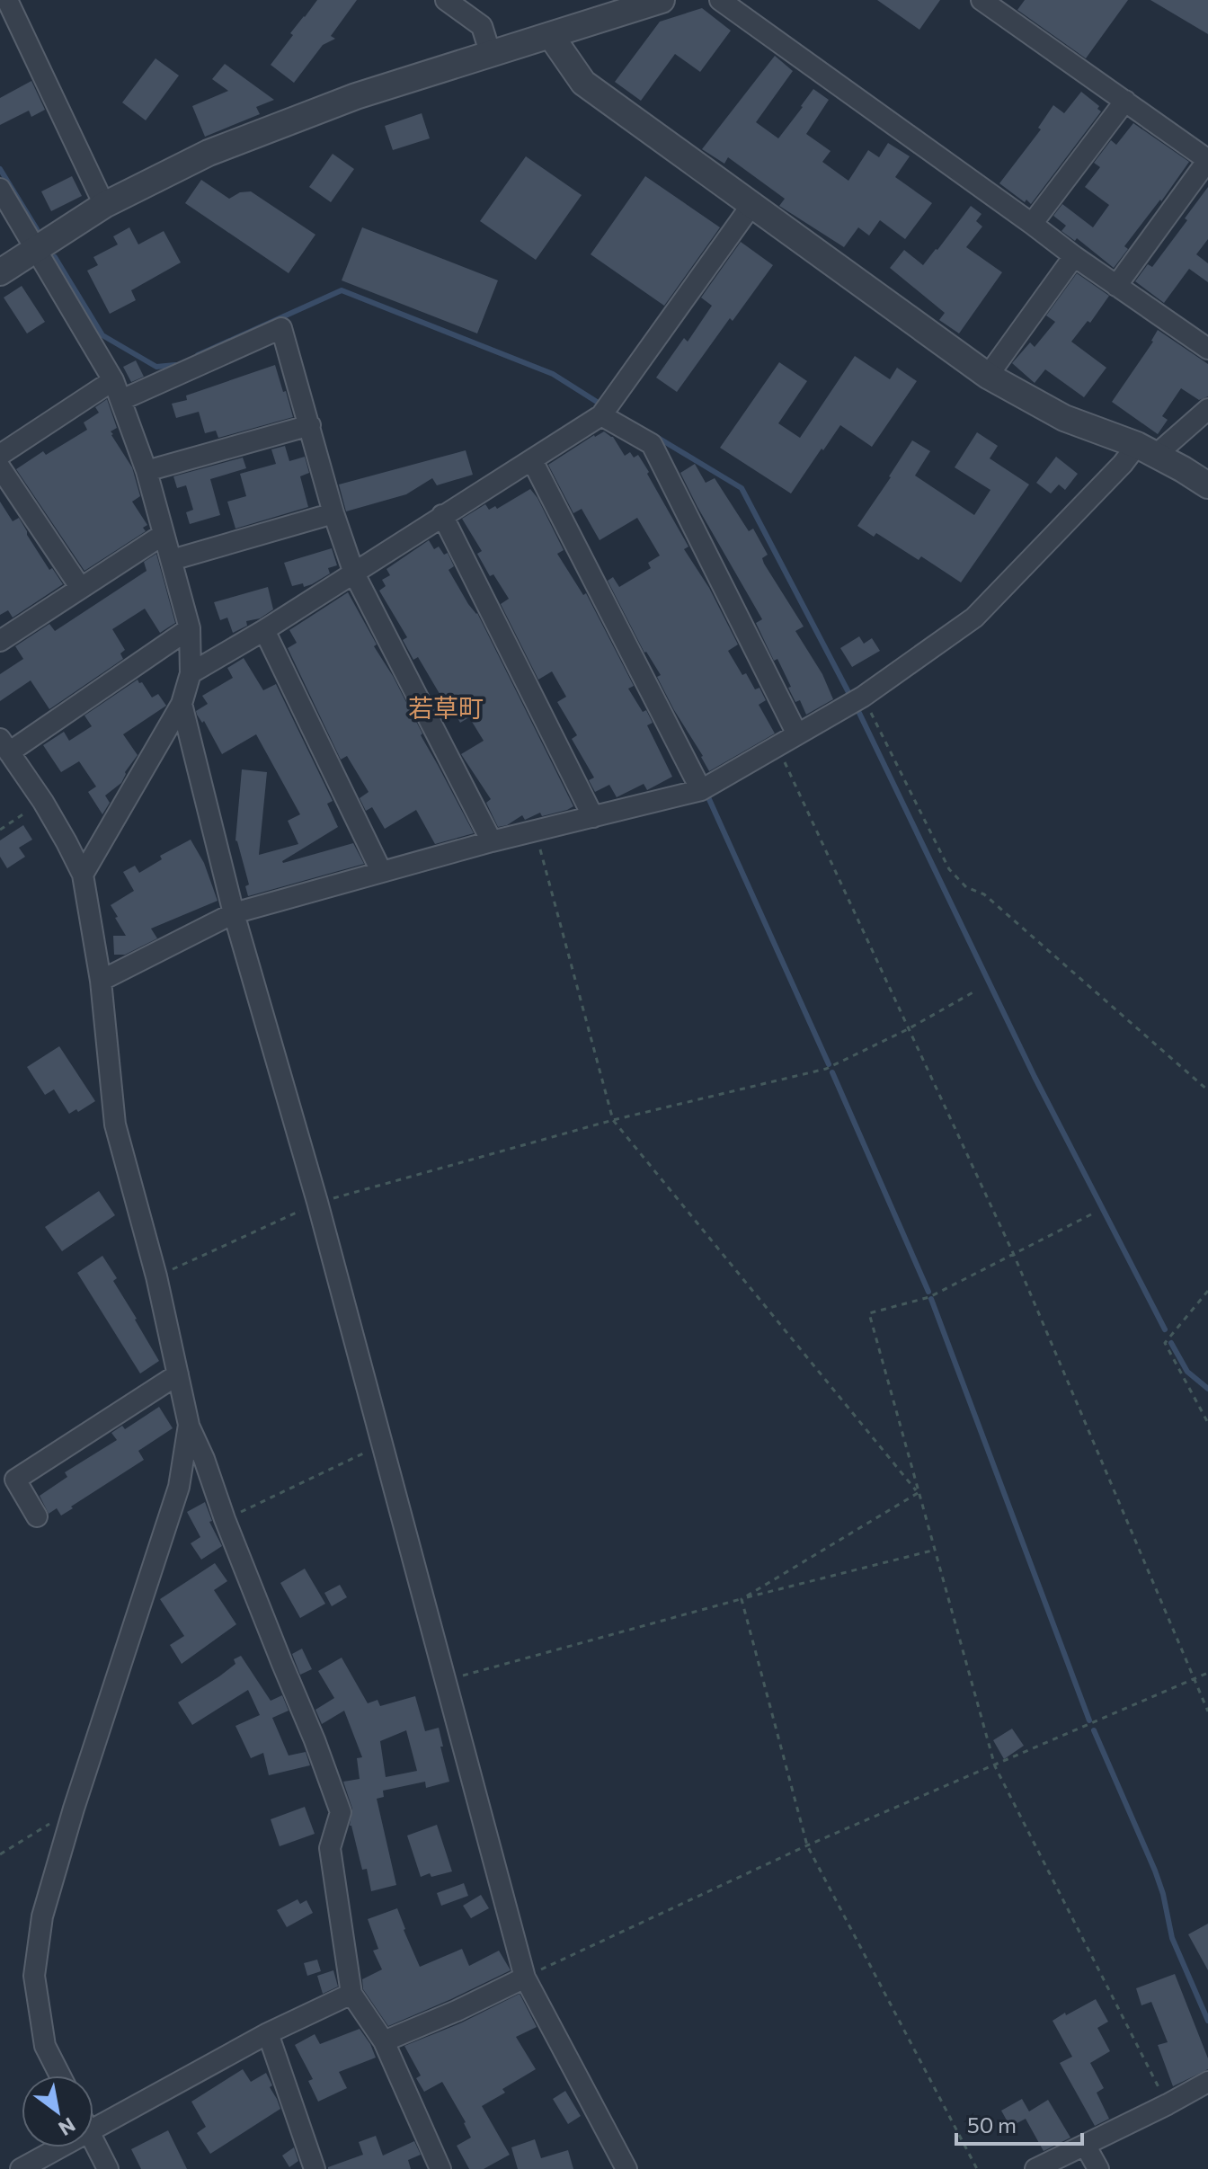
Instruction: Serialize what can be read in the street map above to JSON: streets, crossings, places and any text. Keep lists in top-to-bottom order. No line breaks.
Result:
{"districts":["若草町"],"scale_bar":"50 m","north":"bottom right"}
